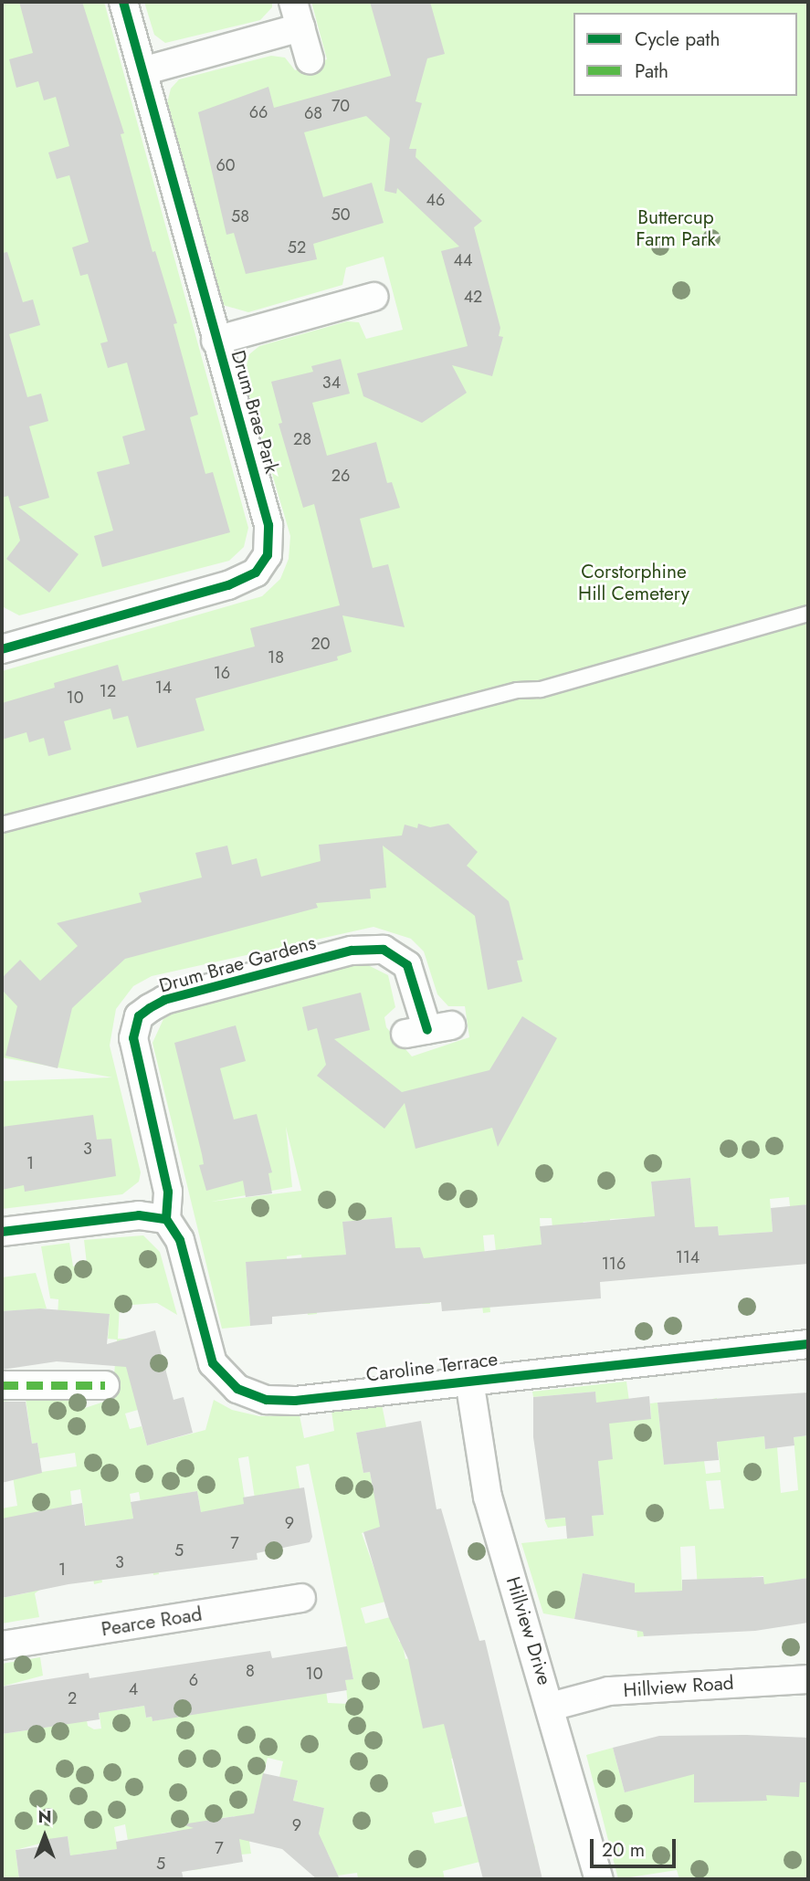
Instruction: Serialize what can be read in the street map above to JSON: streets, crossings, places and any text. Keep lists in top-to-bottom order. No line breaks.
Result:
{"streets":{"street":["Drum Brae Park","Drum Brae Gardens","Caroline Terrace","Pearce Road","Hillview Drive","Hillview Road"]},"crossings":[["Drum Brae Gardens","Caroline Terrace"],["Caroline Terrace","Hillview Drive"],["Hillview Drive","Hillview Road"]],"parks":["Buttercup Farm Park","Corstorphine Hill Cemetery"],"house_numbers":["70","66","68","60","46","50","58","52","44","42","34","28","26","20","18","16","14","12","10","3","1","114","116","9","7","5","3","1","8","10","6","4","2","9","7","5"],"legend":["Cycle path","Path"],"scale_bar":"20 m","north":"top"}
